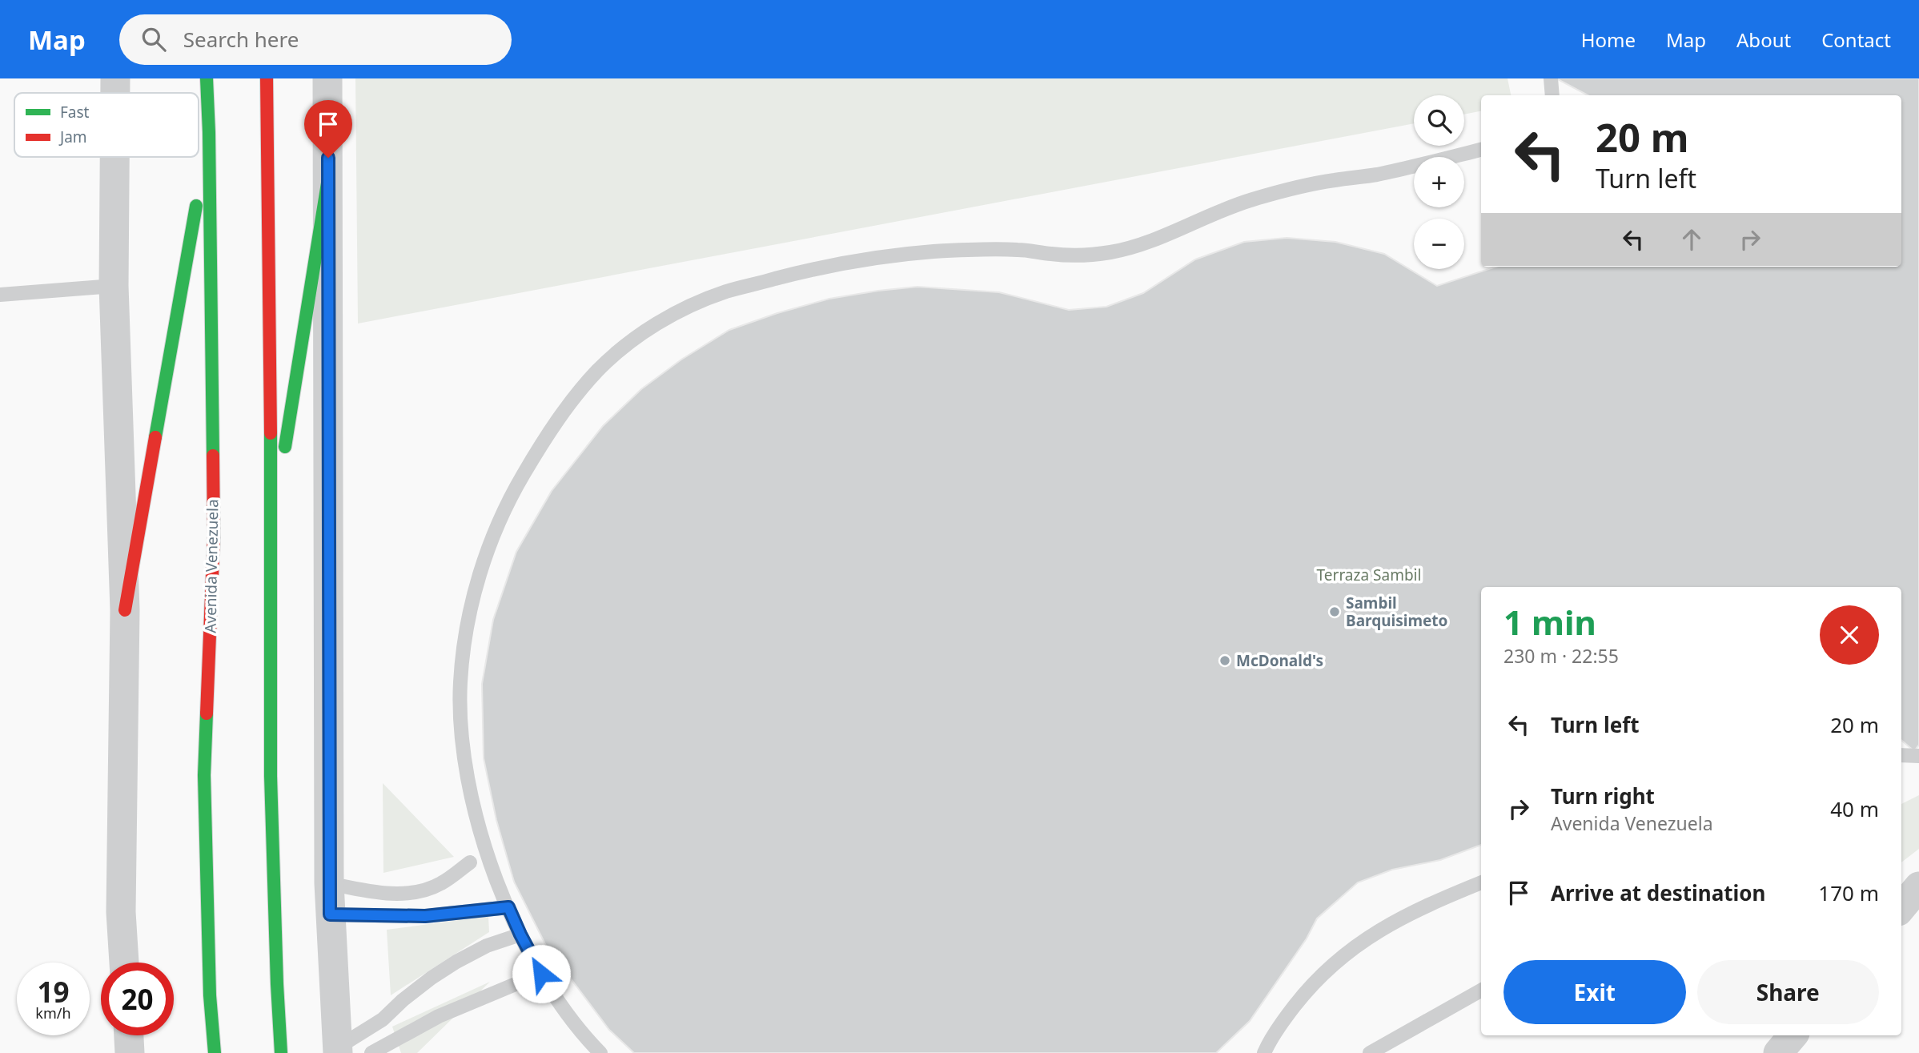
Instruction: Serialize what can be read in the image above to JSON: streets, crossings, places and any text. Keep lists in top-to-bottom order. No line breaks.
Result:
{"streets":{"street":["Avenida Venezuela"]},"parks":["Terraza Sambil"],"places":["Sambil Barquisimeto","McDonald's"],"legend":["Fast","Jam"],"page":{"header":"Map","search":"Search here","nav":["Home","Map","About","Contact"],"map_buttons":["+","−"],"turn":["20 m","Turn left"],"heading":["1 min","230 m · 22:55"],"list":[{"name":"Turn left","value":"20 m"},{"name":"Turn right","note":"Avenida Venezuela","value":"40 m"},{"name":"Arrive at destination","value":"170 m"}],"buttons":["Exit","Share"],"speed":"19 km/h","limit":"20"}}
